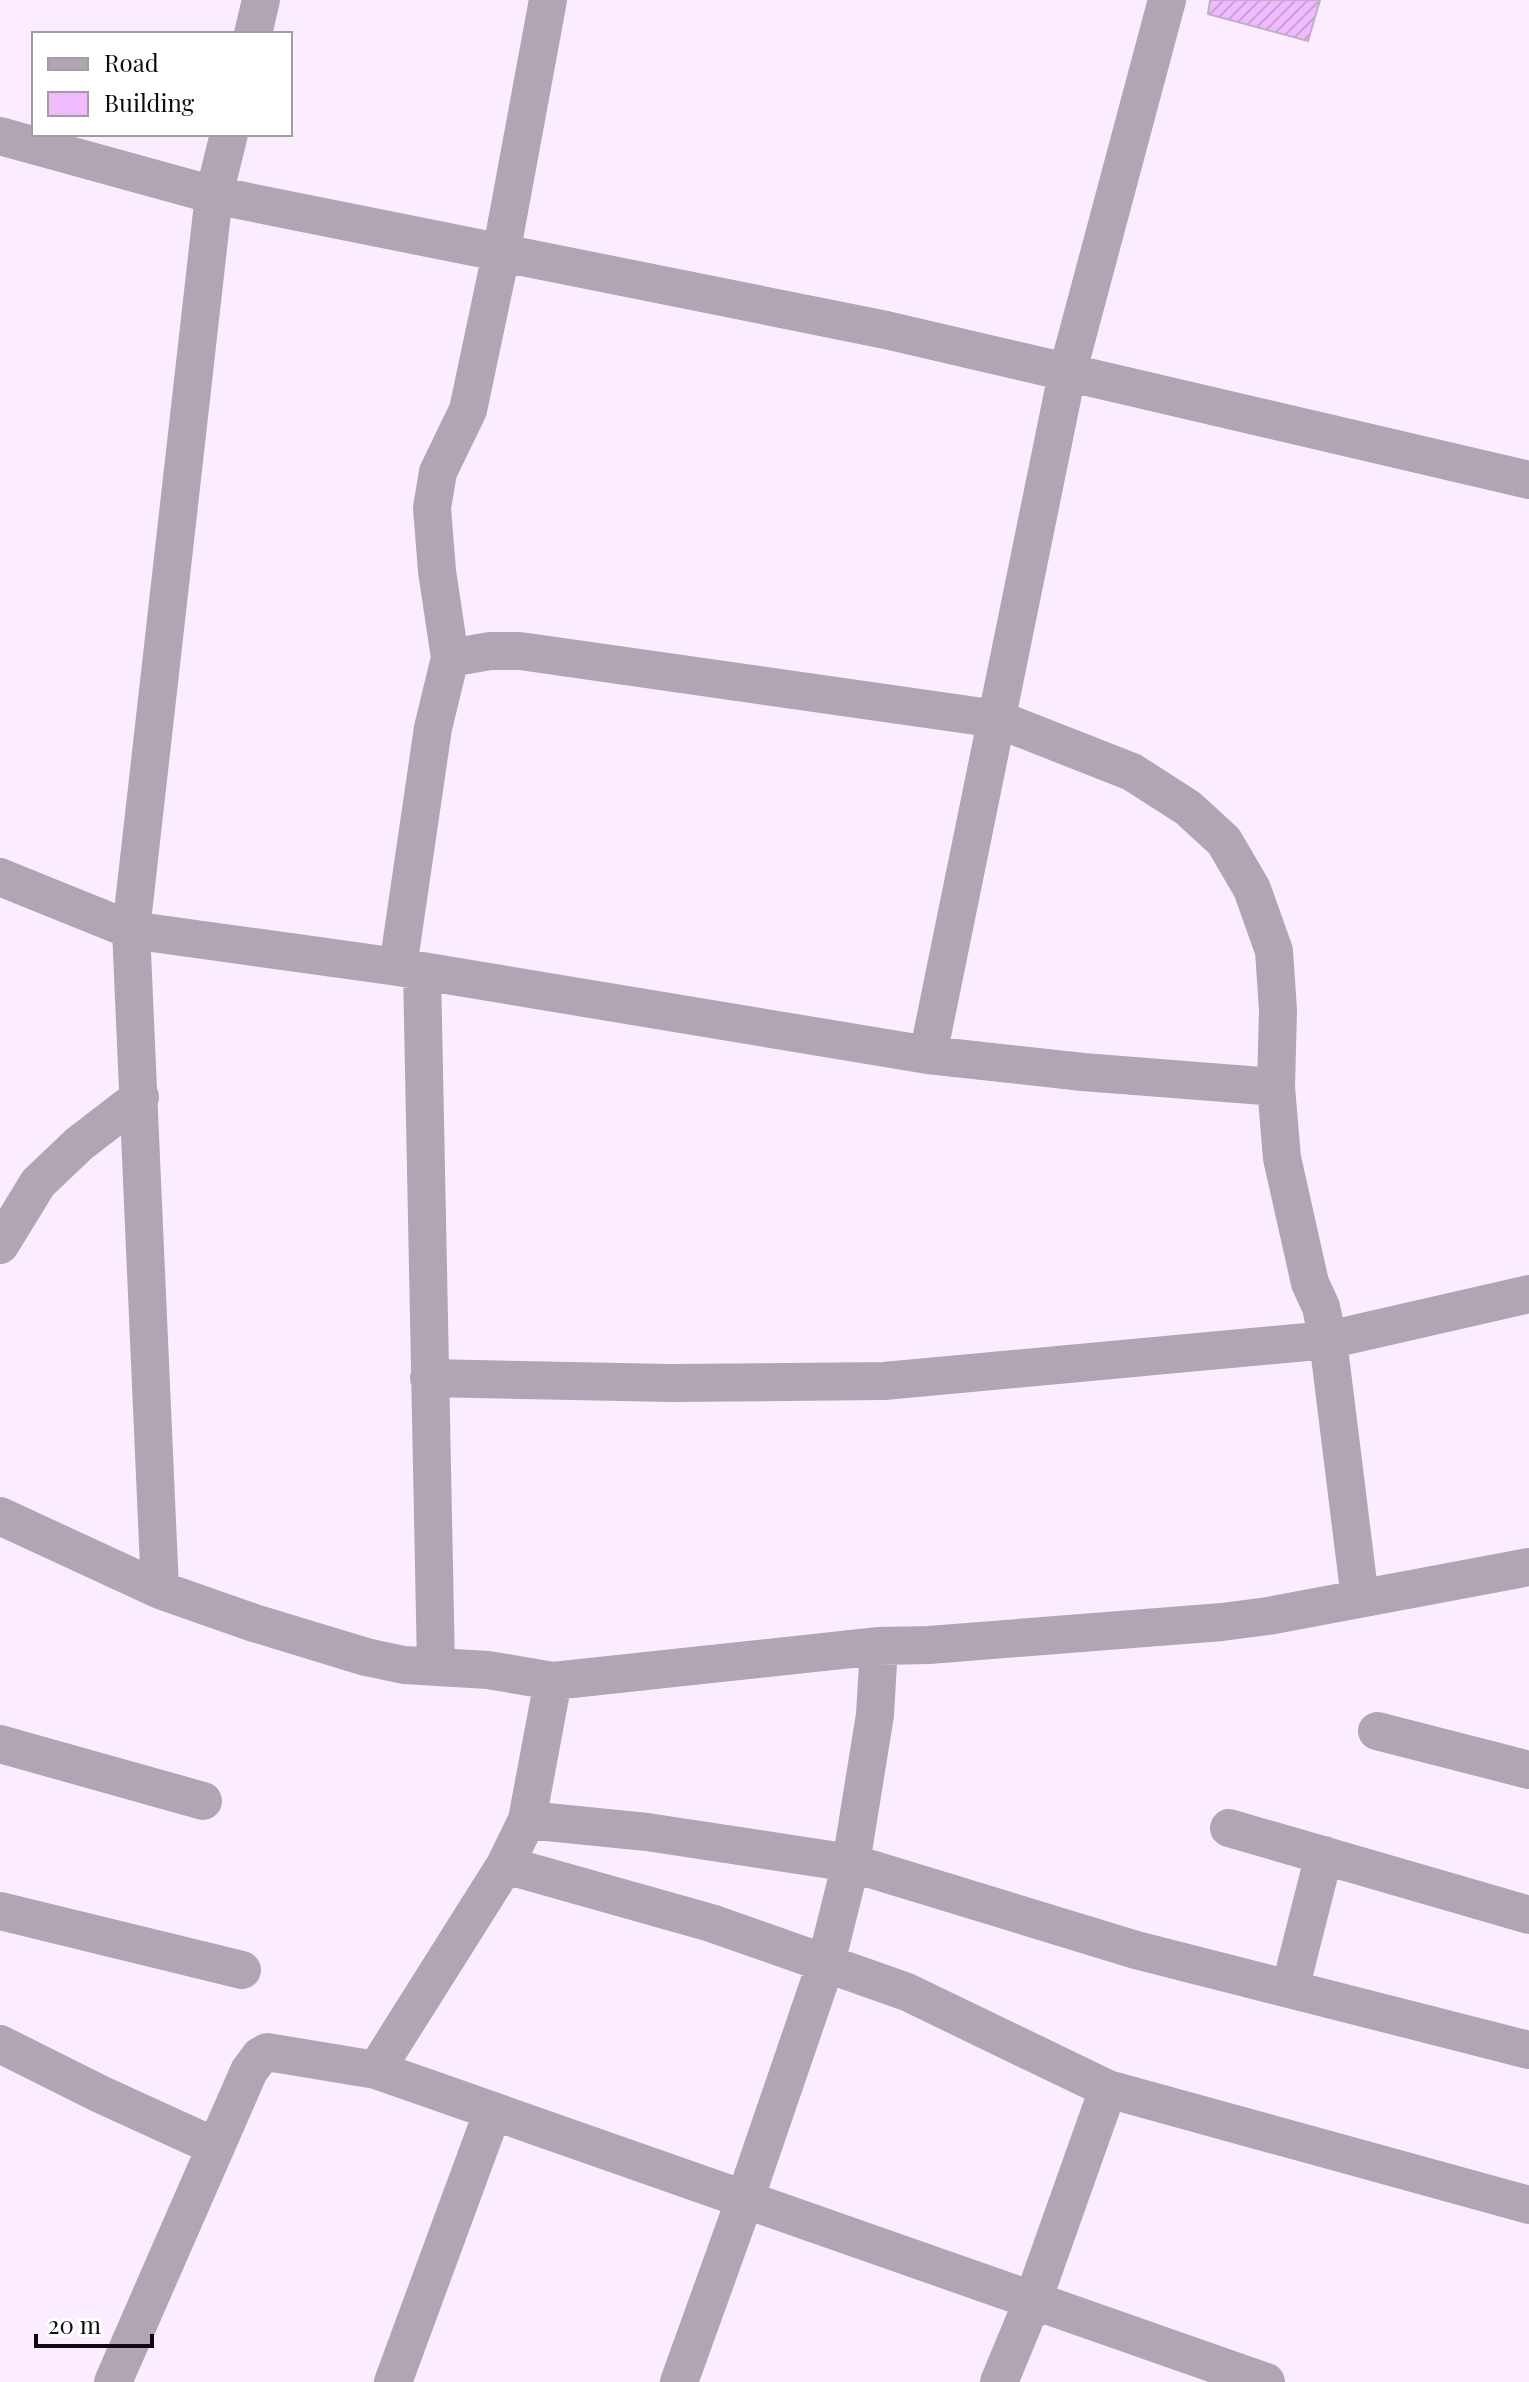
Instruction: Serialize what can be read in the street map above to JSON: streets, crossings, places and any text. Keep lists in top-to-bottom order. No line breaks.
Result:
{"legend":["Road","Building"],"scale_bar":"20 m"}
